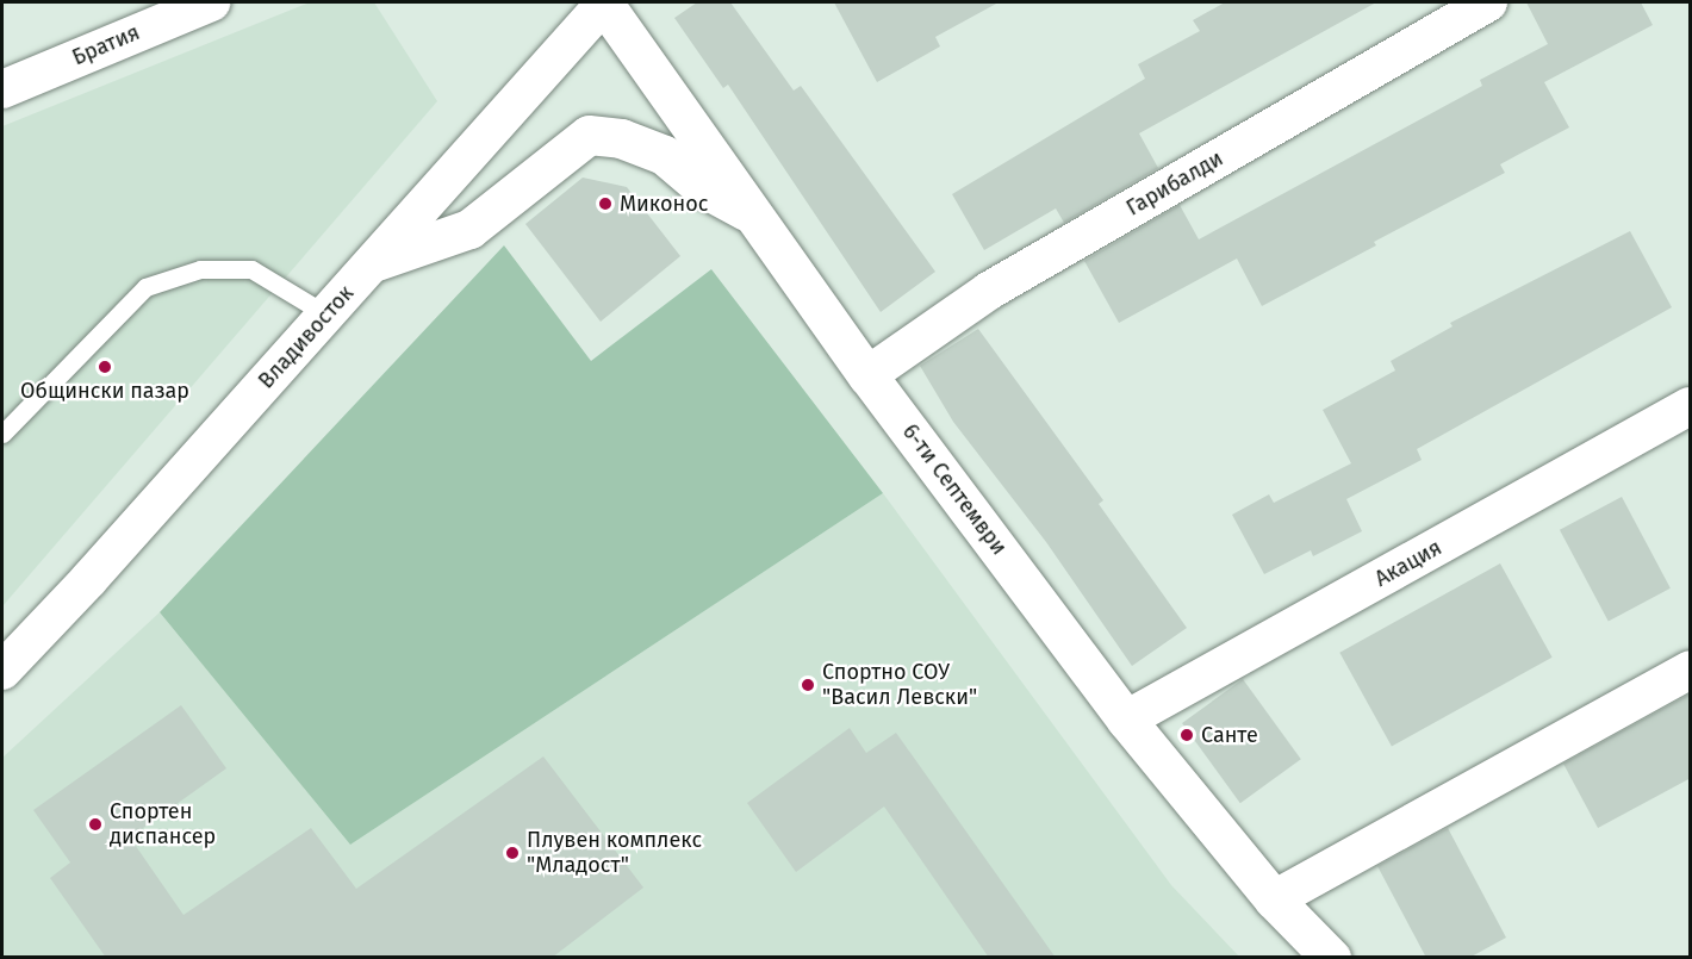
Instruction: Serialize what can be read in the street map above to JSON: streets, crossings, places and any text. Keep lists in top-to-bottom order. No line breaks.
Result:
{"streets":{"street":["Братия","Гарибалди","Владивосток","6-ти Септември","Акация"]},"crossings":[["Гарибалди","6-ти Септември"],["Владивосток","6-ти Септември"],["6-ти Септември","Акация"]],"places":["Миконос","Общински пазар","Спортно СОУ \"Васил Левски\"","Санте","Спортен диспансер","Плувен комплекс \"Младост\""]}
